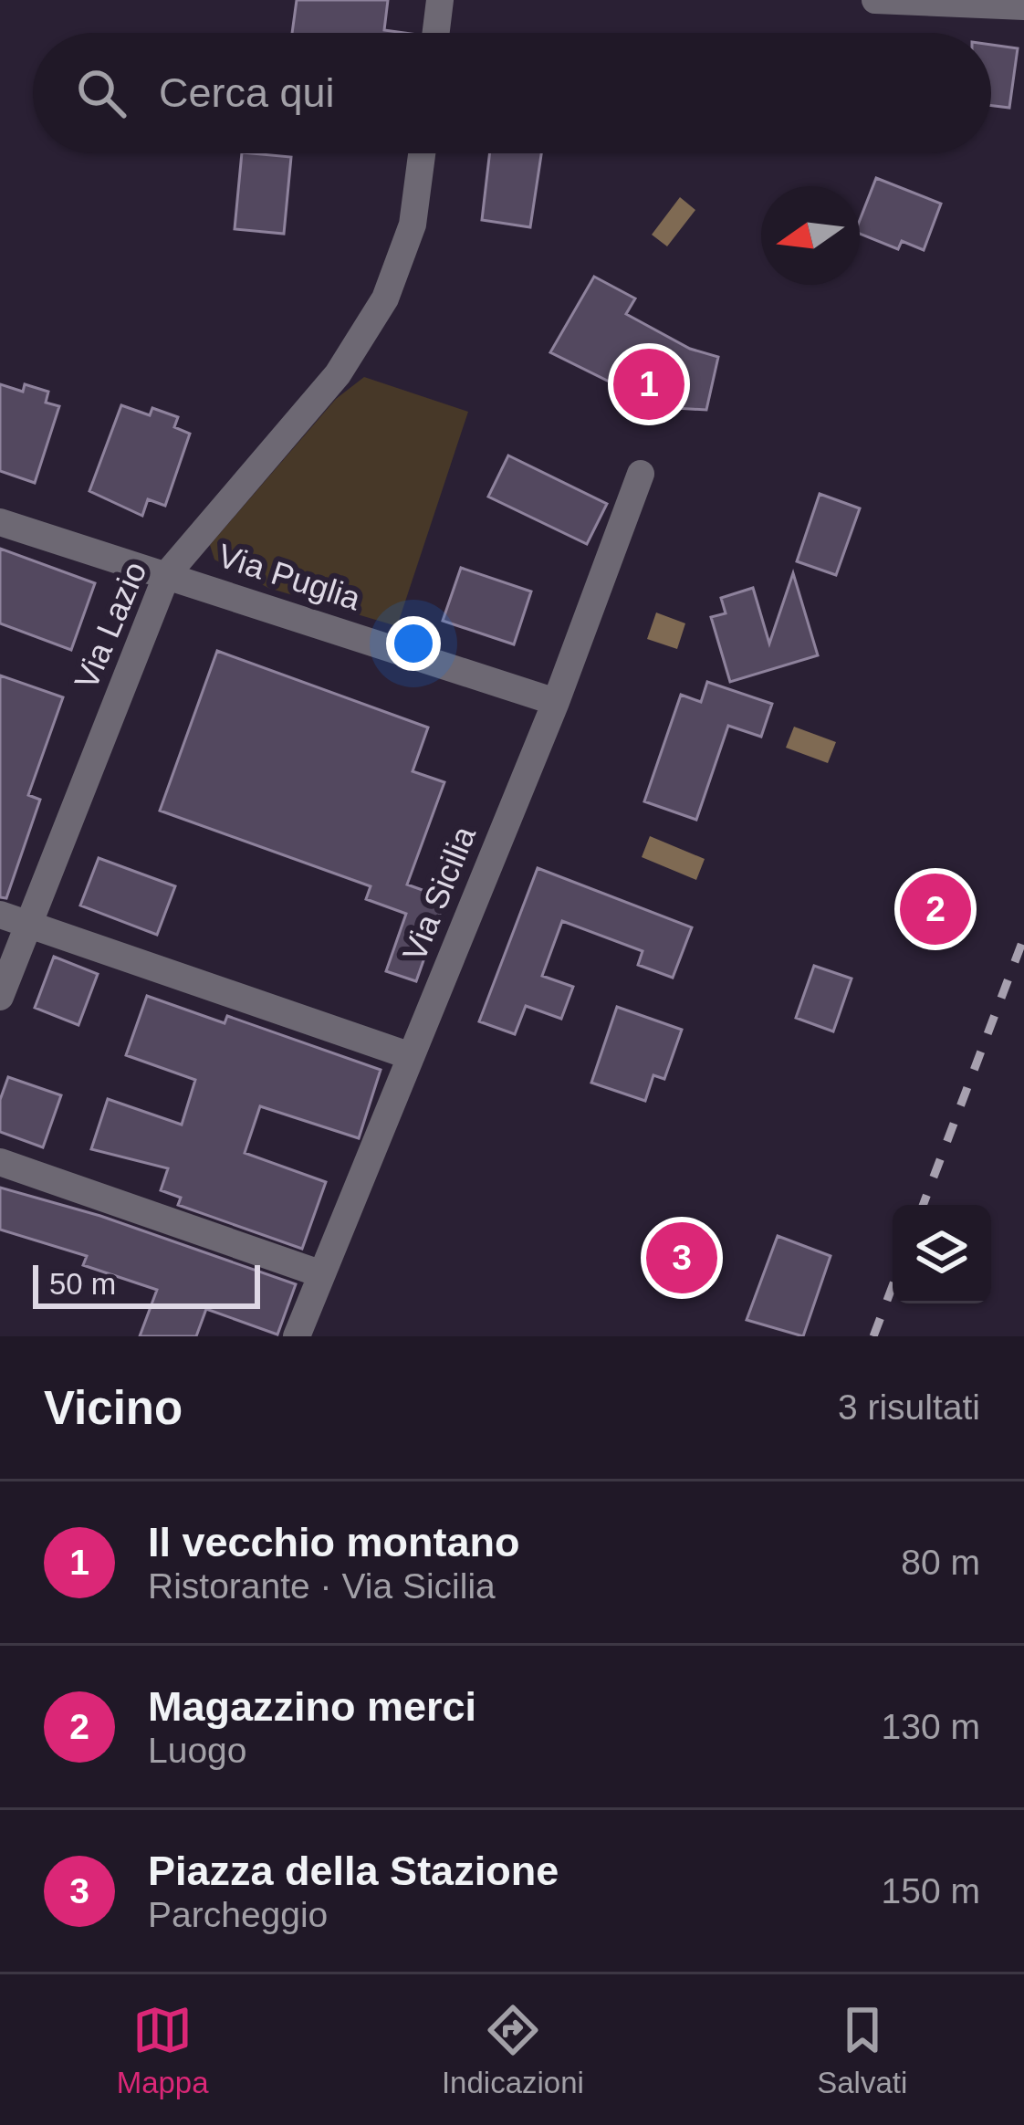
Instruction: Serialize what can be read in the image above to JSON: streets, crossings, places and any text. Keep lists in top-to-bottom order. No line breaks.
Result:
{"streets":{"street":["Via Puglia","Via Lazio","Via Sicilia"]},"crossings":[["Via Puglia","Via Lazio"],["Via Puglia","Via Sicilia"]],"scale_bar":"50 m","north":"left","page":{"search":"Cerca qui","pins":["1","2","3"],"scale":"50 m","heading":["Vicino","3 risultati"],"list":[{"mark":"1","name":"Il vecchio montano","note":"Ristorante · Via Sicilia","value":"80 m"},{"mark":"2","name":"Magazzino merci","note":"Luogo","value":"130 m"},{"mark":"3","name":"Piazza della Stazione","note":"Parcheggio","value":"150 m"}],"nav":["Mappa","Indicazioni","Salvati"]}}
